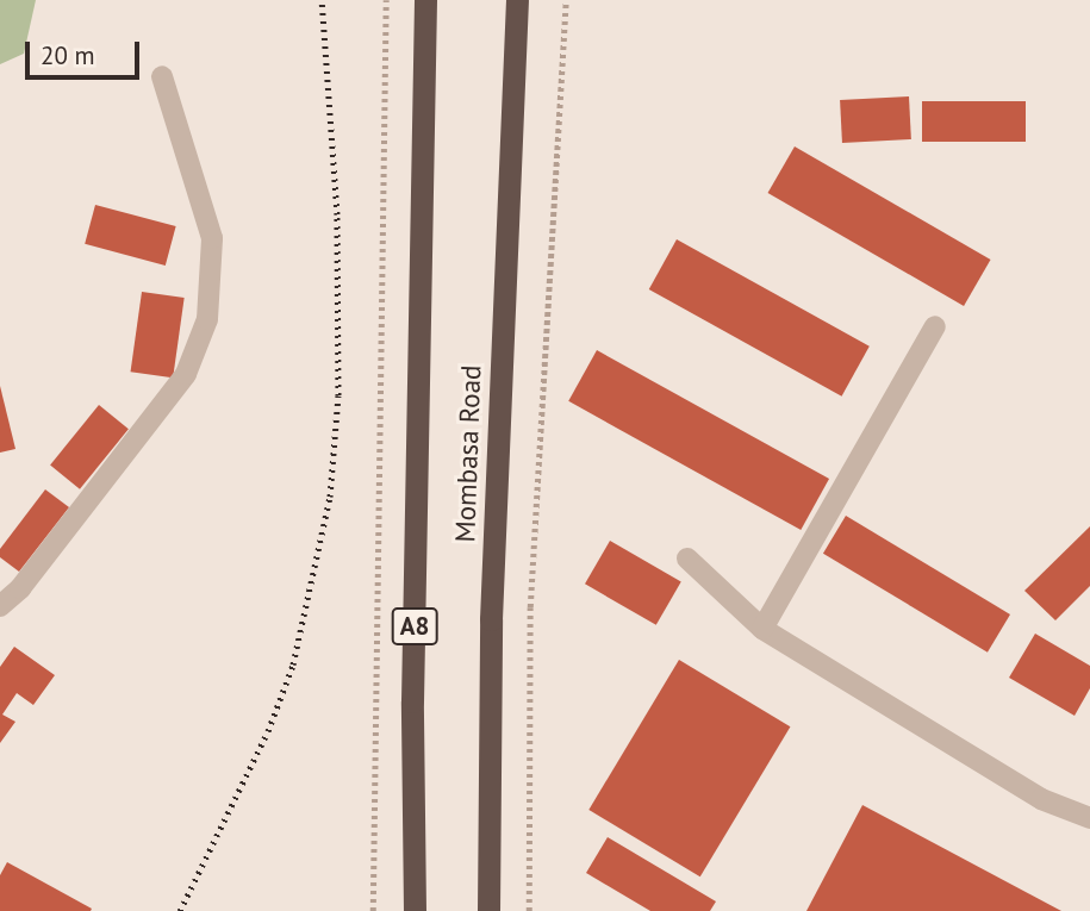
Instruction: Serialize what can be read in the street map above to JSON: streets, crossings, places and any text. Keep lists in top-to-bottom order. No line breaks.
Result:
{"streets":{"highway":["Mombasa Road","A8"]},"scale_bar":"20 m"}
